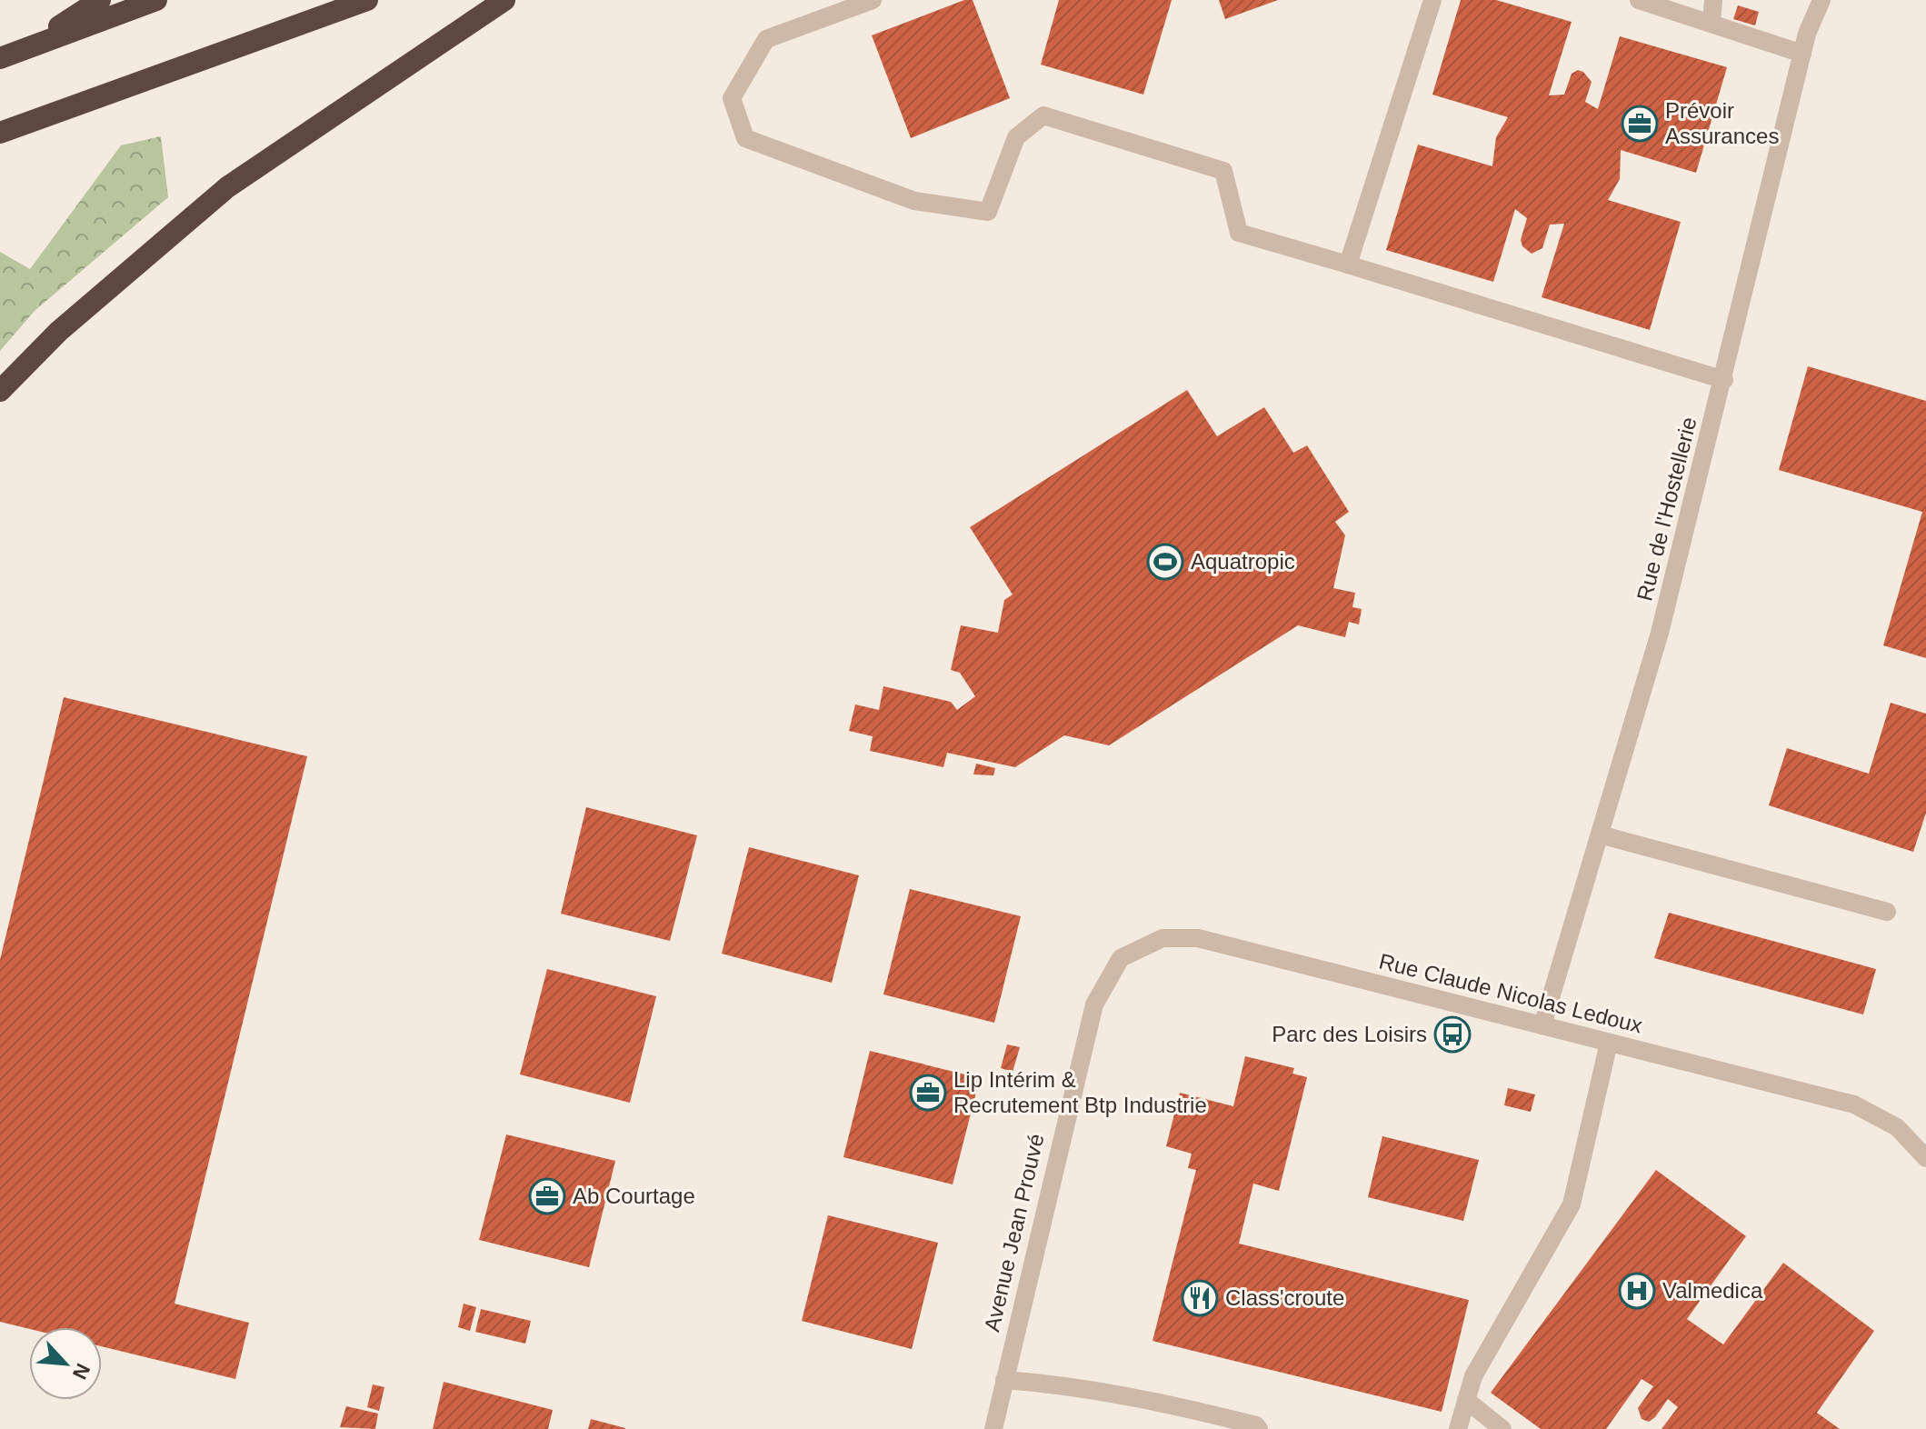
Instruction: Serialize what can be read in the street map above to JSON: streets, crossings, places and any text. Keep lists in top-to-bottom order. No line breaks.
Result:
{"streets":{"street":["Rue de l'Hostellerie","Rue Claude Nicolas Ledoux","Avenue Jean Prouvé"]},"crossings":[["Rue de l'Hostellerie","Rue Claude Nicolas Ledoux"],["Rue Claude Nicolas Ledoux","Avenue Jean Prouvé"]],"places":{"office":["Prévoir Assurances","Lip Intérim & Recrutement Btp Industrie","Ab Courtage"],"sports":["Aquatropic"],"bus stop":["Parc des Loisirs"],"hospital":["Valmedica"],"restaurant":["Class'croute"]},"north":"bottom right"}
